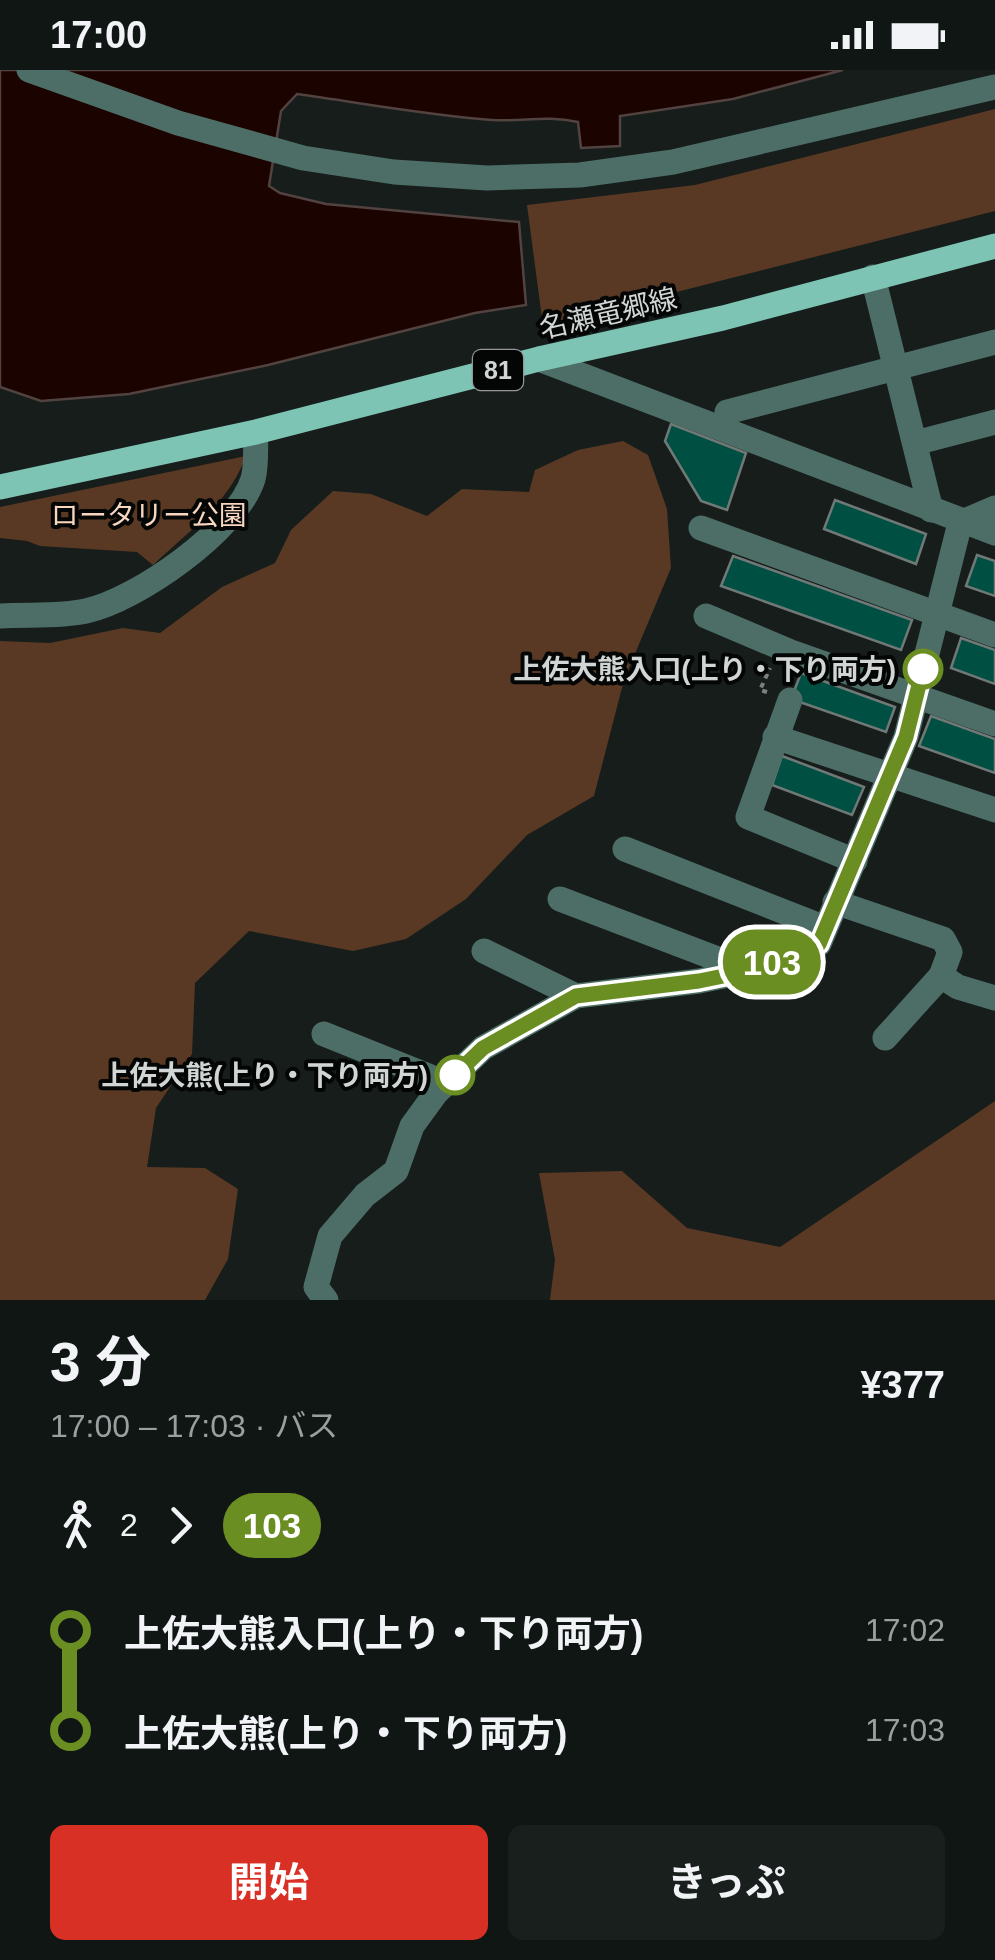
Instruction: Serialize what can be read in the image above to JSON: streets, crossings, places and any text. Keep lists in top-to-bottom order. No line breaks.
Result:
{"streets":{"main road":["名瀬竜郷線","81"]},"parks":["ロータリー公園"],"places":["上佐大熊入口(上り・下り両方)","上佐大熊(上り・下り両方)"],"lines":["bus line 103"],"page":{"status":"17:00","on_map":"103","heading":["3 分","17:00 – 17:03 · バス","¥377"],"legs":["2","103"],"list":[{"name":"上佐大熊入口(上り・下り両方)","value":"17:02"},{"name":"上佐大熊(上り・下り両方)","value":"17:03"}],"buttons":["開始","きっぷ"]}}
